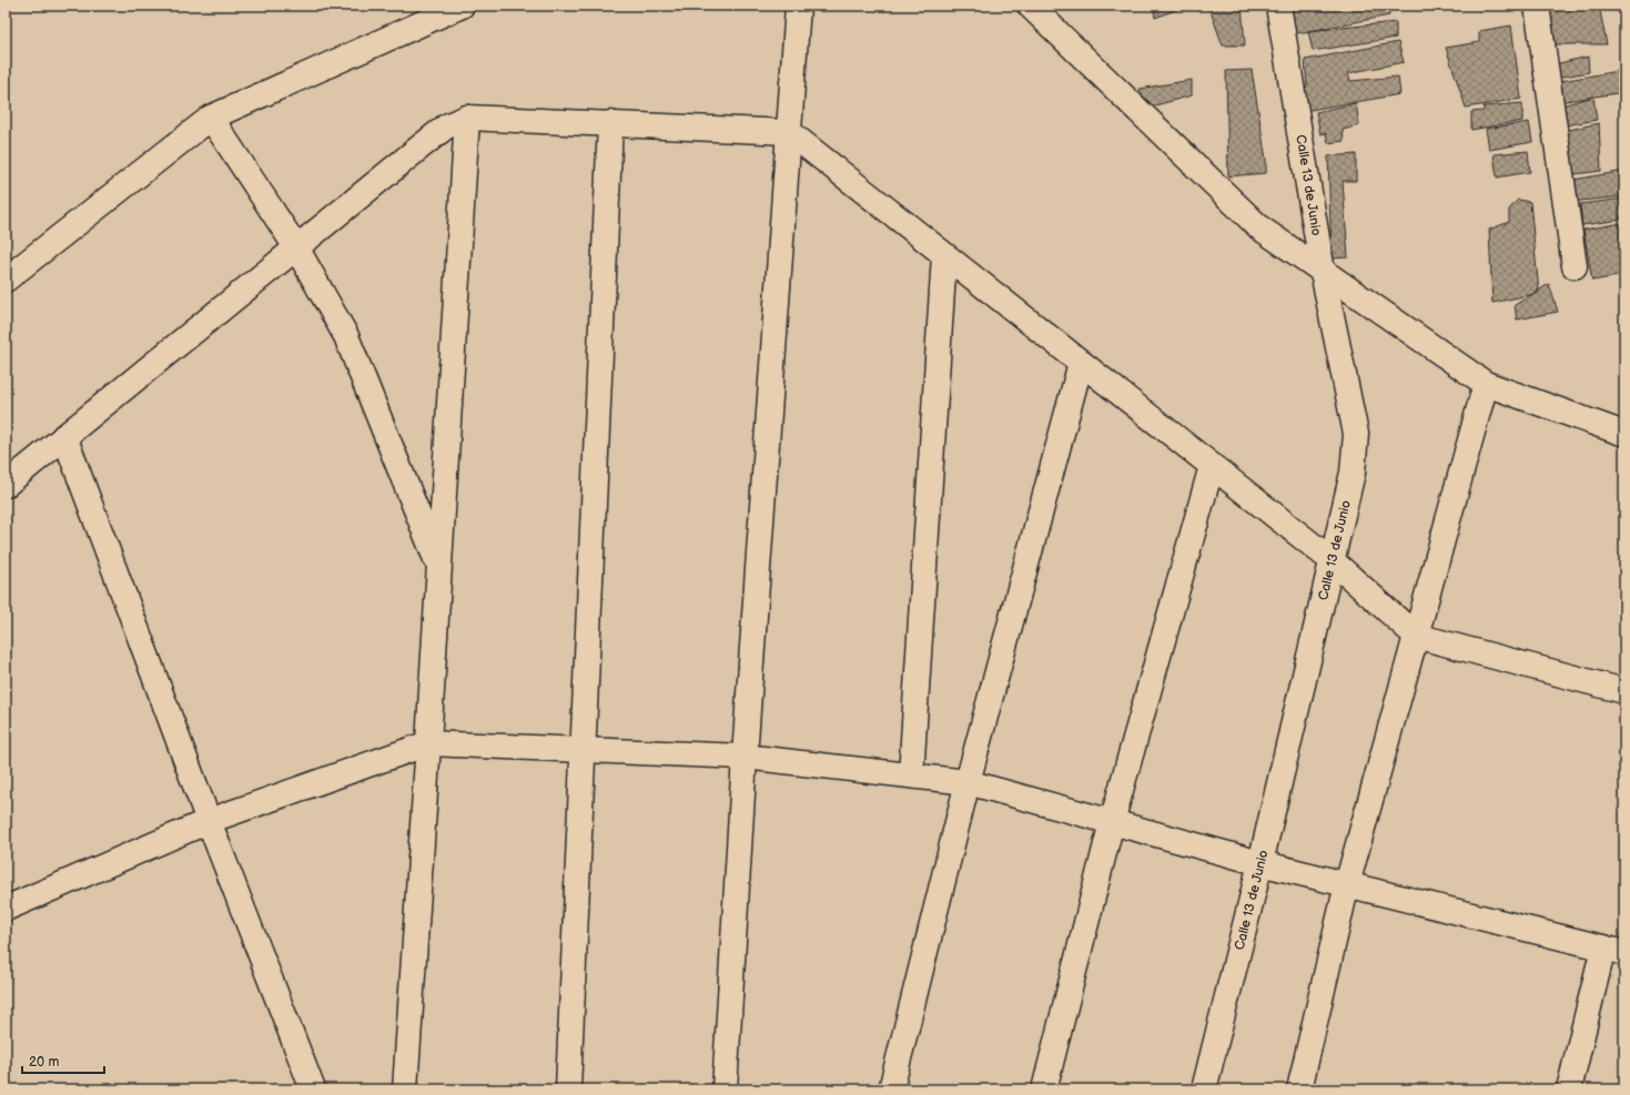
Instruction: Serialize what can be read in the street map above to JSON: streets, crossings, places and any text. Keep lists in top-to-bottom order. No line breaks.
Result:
{"streets":{"street":["Calle 13 de Junio"]},"scale_bar":"20 m"}
